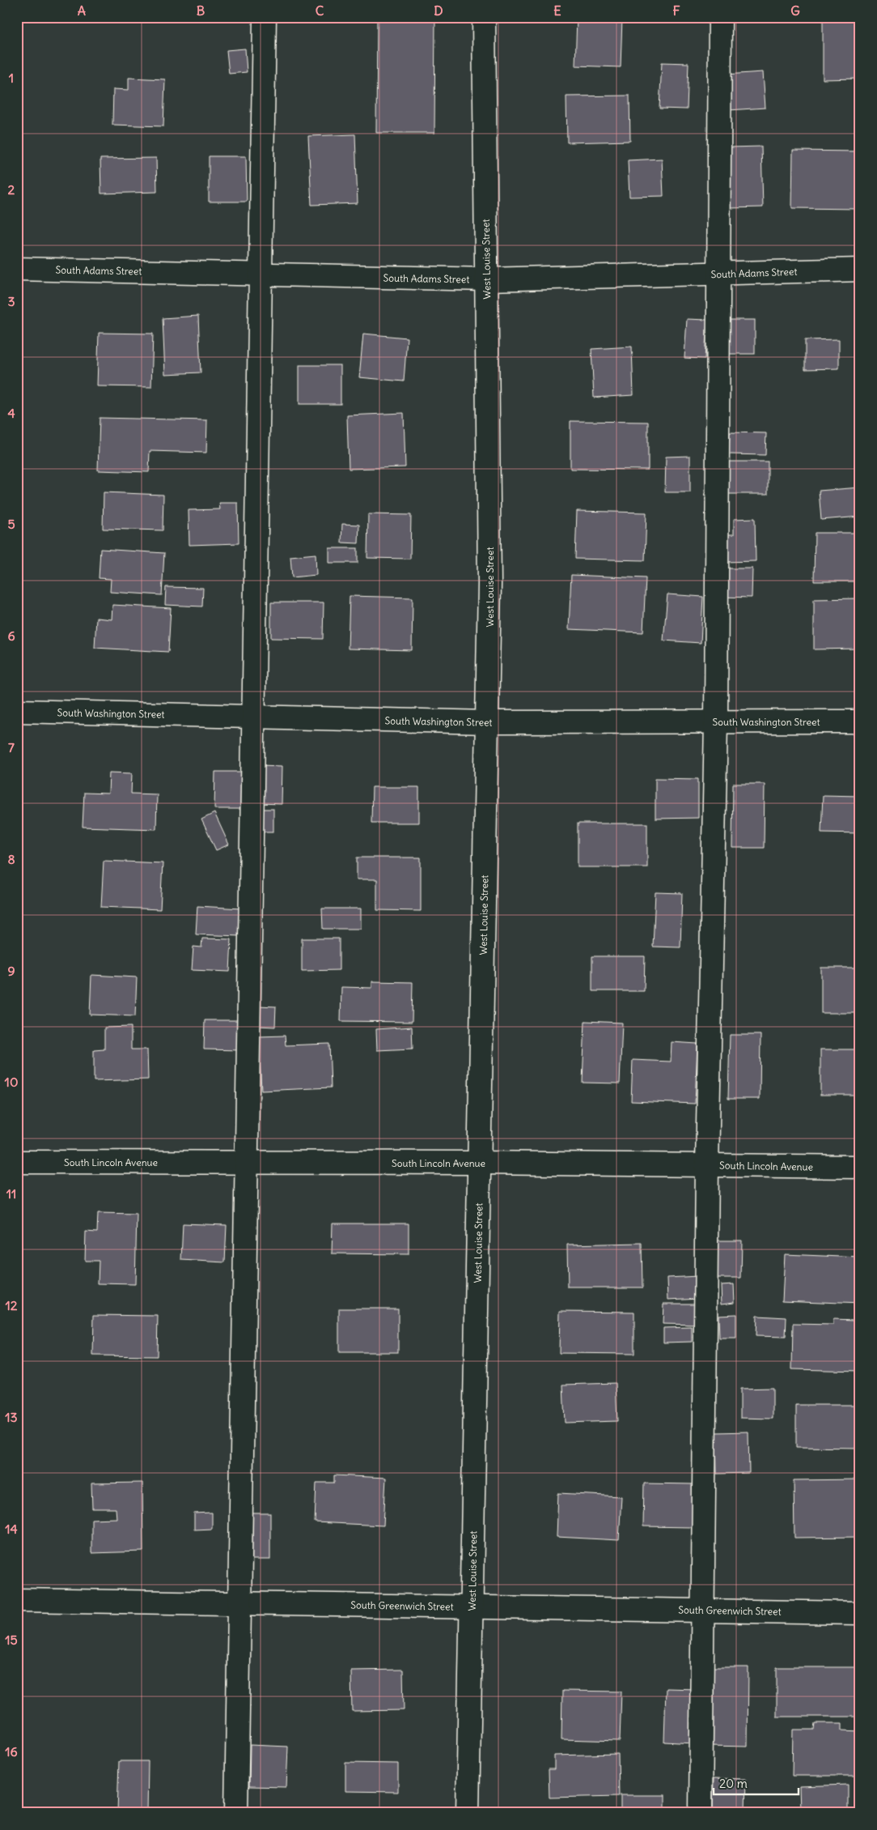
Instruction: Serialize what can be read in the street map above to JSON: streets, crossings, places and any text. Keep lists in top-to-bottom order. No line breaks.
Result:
{"streets":{"street":["West Louise Street","South Adams Street","South Washington Street","South Lincoln Avenue","South Greenwich Street"]},"crossings":[["West Louise Street","South Adams Street"],["West Louise Street","South Washington Street"],["West Louise Street","South Lincoln Avenue"],["West Louise Street","South Greenwich Street"]],"scale_bar":"20 m","grid":{"columns":["A","B","C","D","E","F","G"],"rows":["1","2","3","4","5","6","7","8","9","10","11","12","13","14","15","16"]}}
